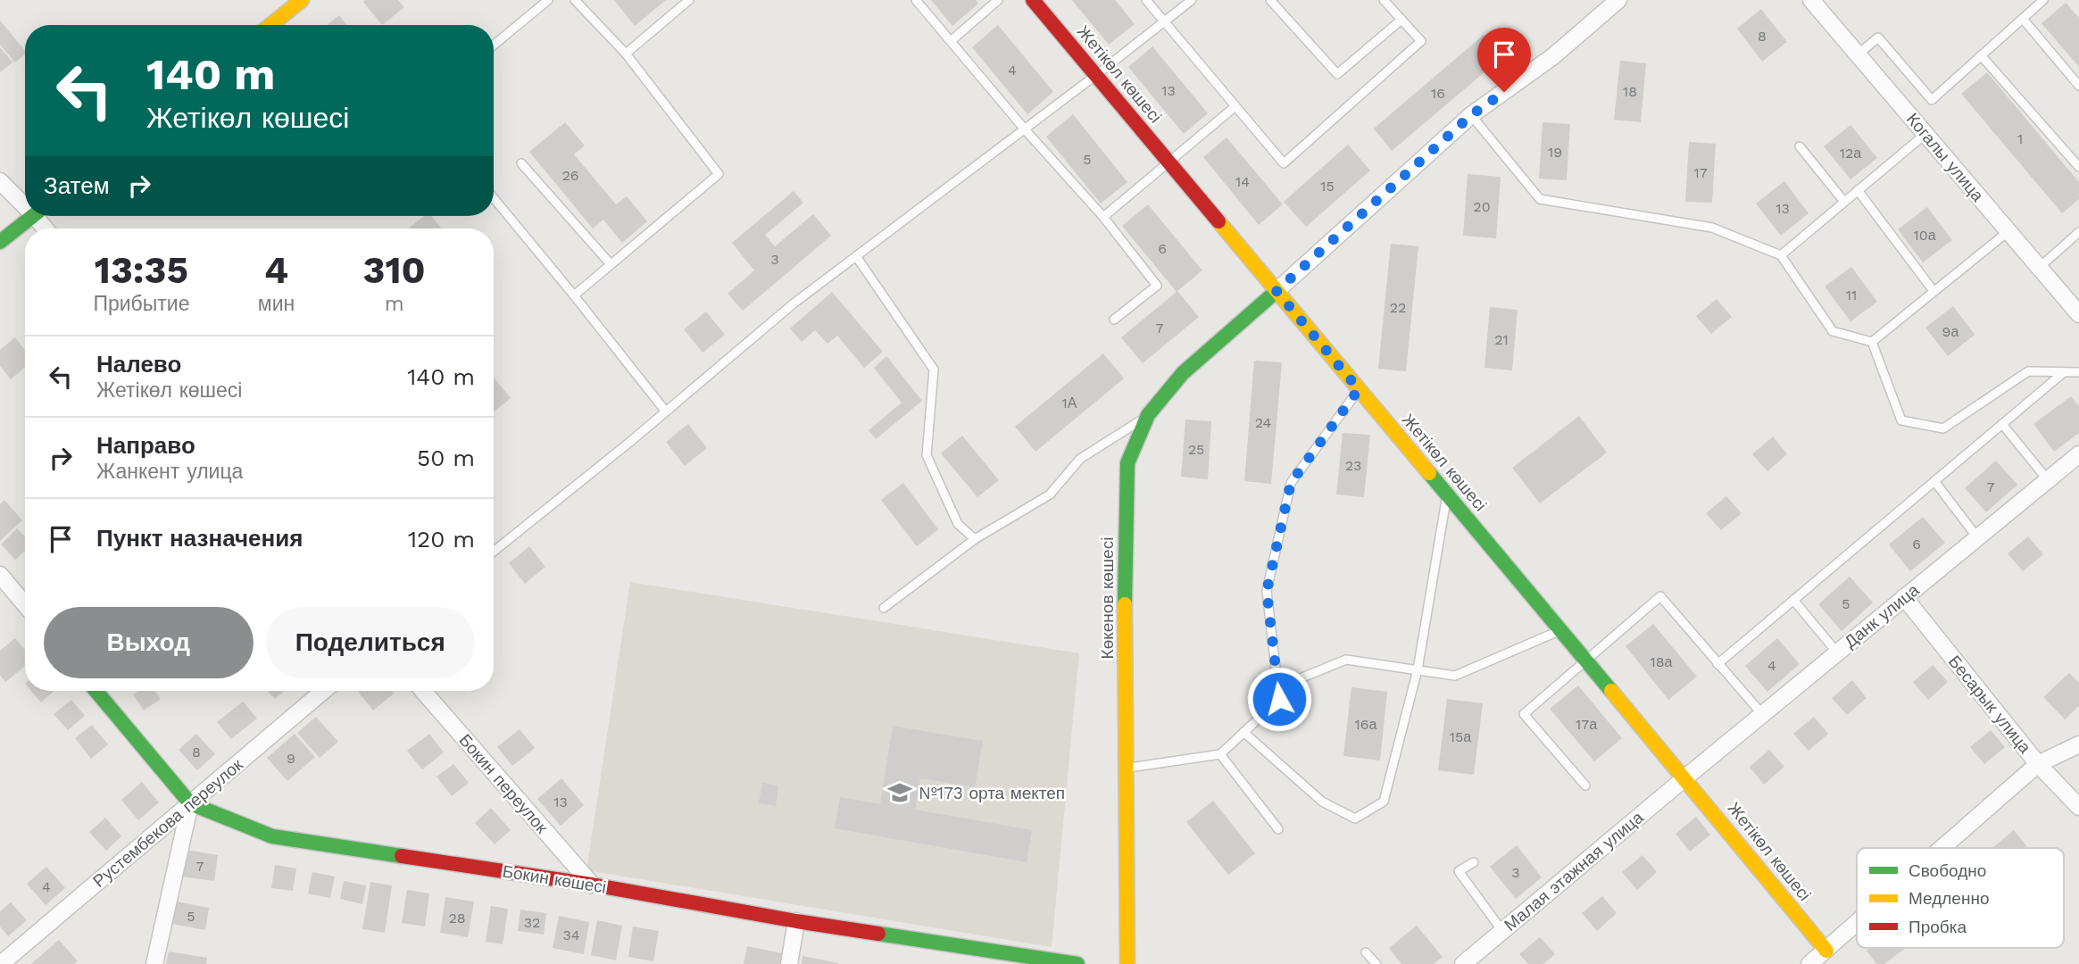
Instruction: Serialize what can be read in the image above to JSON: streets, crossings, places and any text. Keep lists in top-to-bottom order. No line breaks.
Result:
{"streets":{"street":["Жетікөл көшесі","Когалы улица","Көкенов көшесі","Данк улица","Бесарык улица","Бокин переулок","Рустембекова переулок","Малая этажная улица","Бокин көшесі"]},"crossings":[["Жетікөл көшесі","Көкенов көшесі"],["Жетікөл көшесі","Данк улица"],["Жетікөл көшесі","Малая этажная улица"],["Данк улица","Бесарык улица"],["Данк улица","Малая этажная улица"],["Бокин переулок","Бокин көшесі"],["Рустембекова переулок","Бокин көшесі"]],"places":{"school or university":["№173 орта мектеп"]},"house_numbers":["8","4","13","18","16","1","19","12а","5","17","26","14","15","20","13","10а","6","3","11","22","7","9а","21","1А","24","25","23","7","6","5","18а","4","16а","17а","15а","8","9","13","7","3","4","5","28","32","34"],"legend":["Свободно","Медленно","Пробка"],"page":{"turn":["140 m","Жетікөл көшесі"],"then":"Затем","eta":["13:35","Прибытие","4","мин","310","m"],"list":[{"name":"Налево","note":"Жетікөл көшесі","value":"140 m"},{"name":"Направо","note":"Жанкент улица","value":"50 m"},{"name":"Пункт назначения","value":"120 m"}],"buttons":["Выход","Поделиться"]}}
